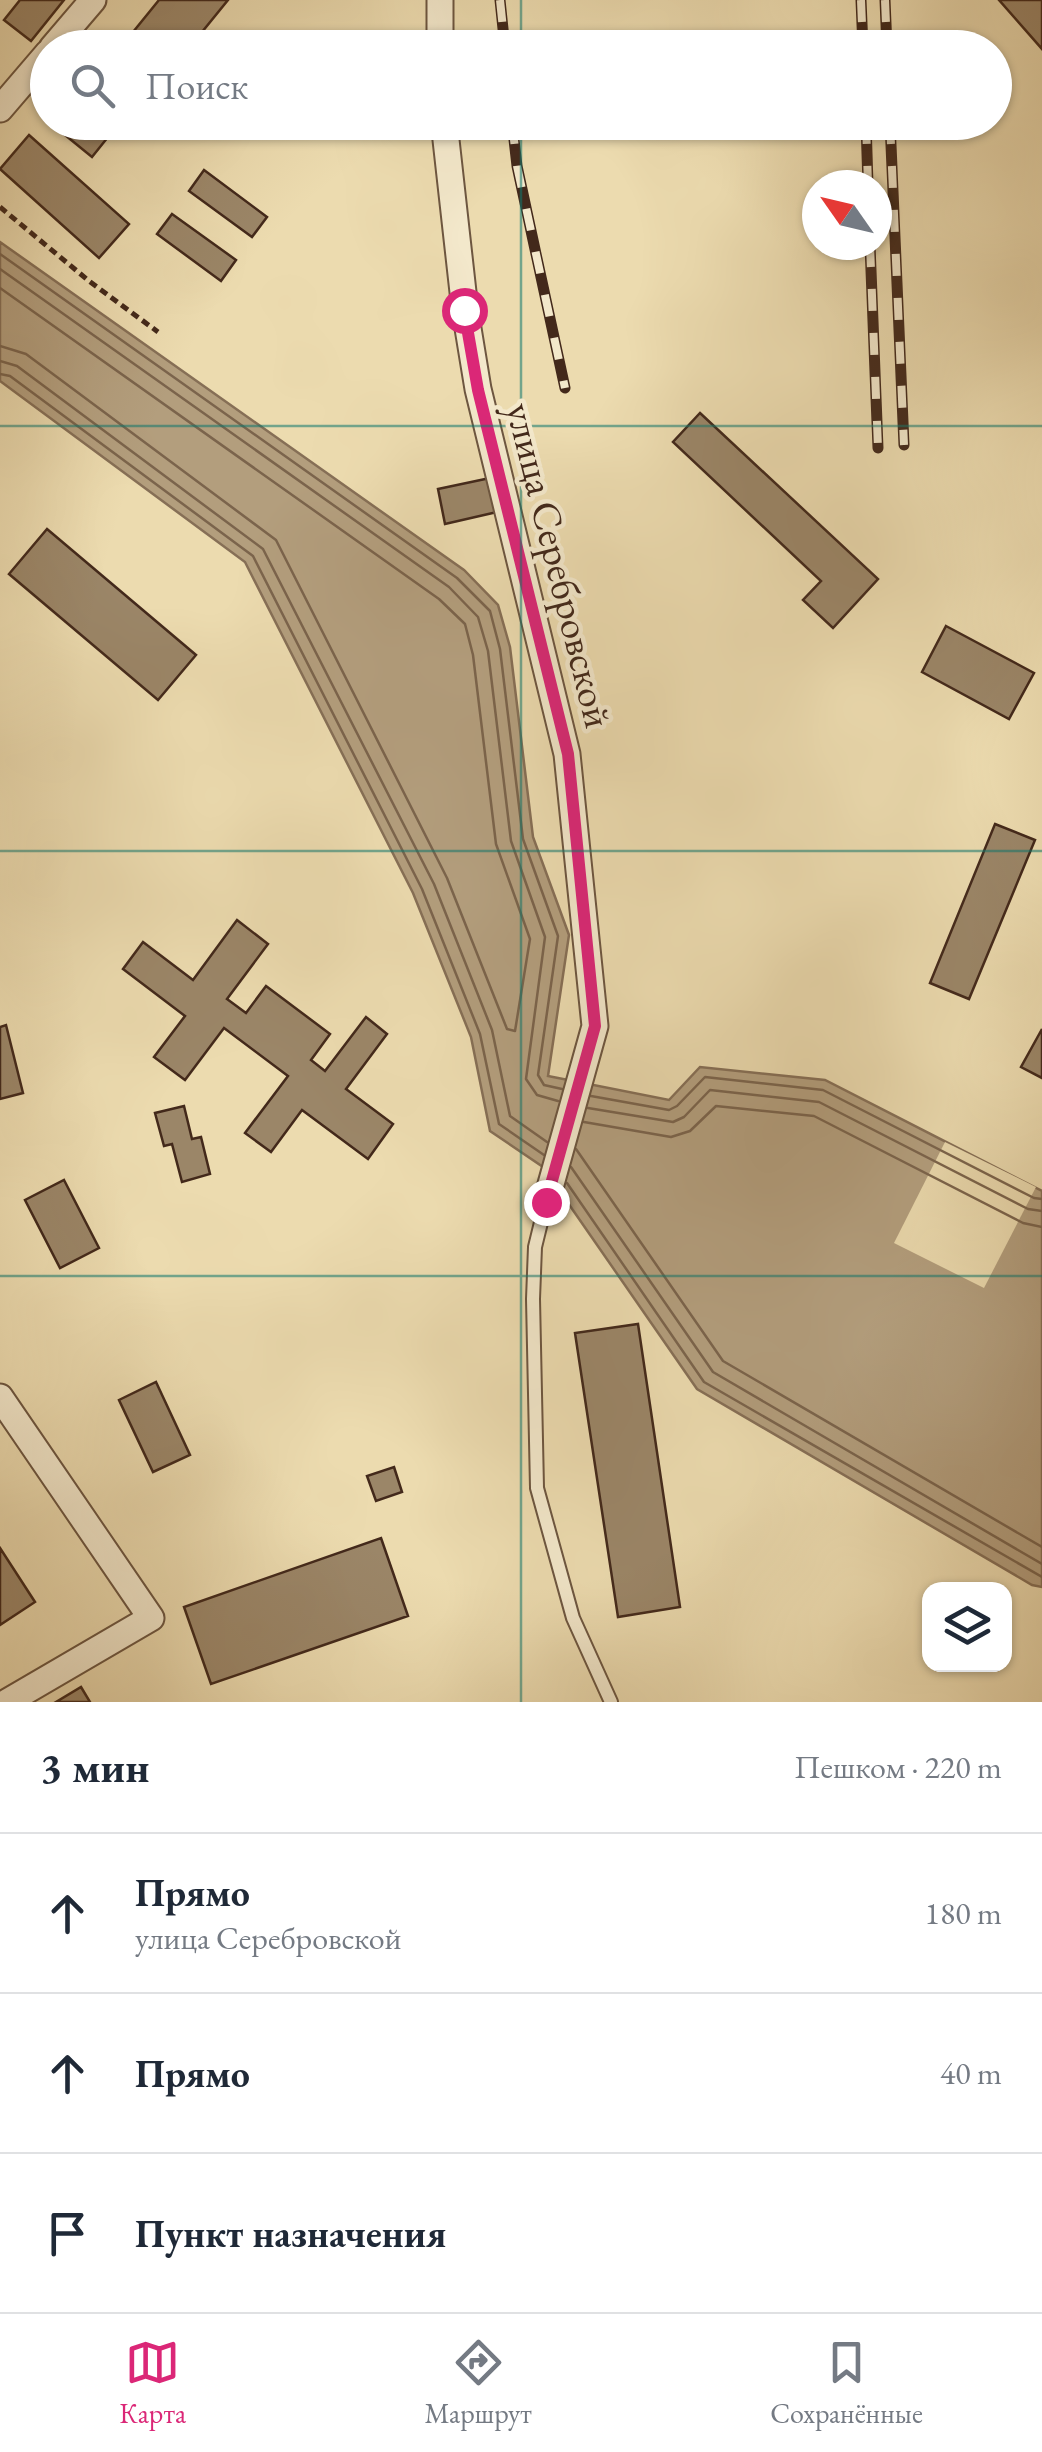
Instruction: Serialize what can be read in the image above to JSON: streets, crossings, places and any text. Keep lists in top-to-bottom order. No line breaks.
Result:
{"streets":{"street":["улица Серебровской"]},"north":"top left","page":{"search":"Поиск","heading":["3 мин","Пешком · 220 m"],"list":[["Прямо","улица Серебровской","180 m"],["Прямо","40 m"],"Пункт назначения"],"nav":["Карта","Маршрут","Сохранённые"]}}
